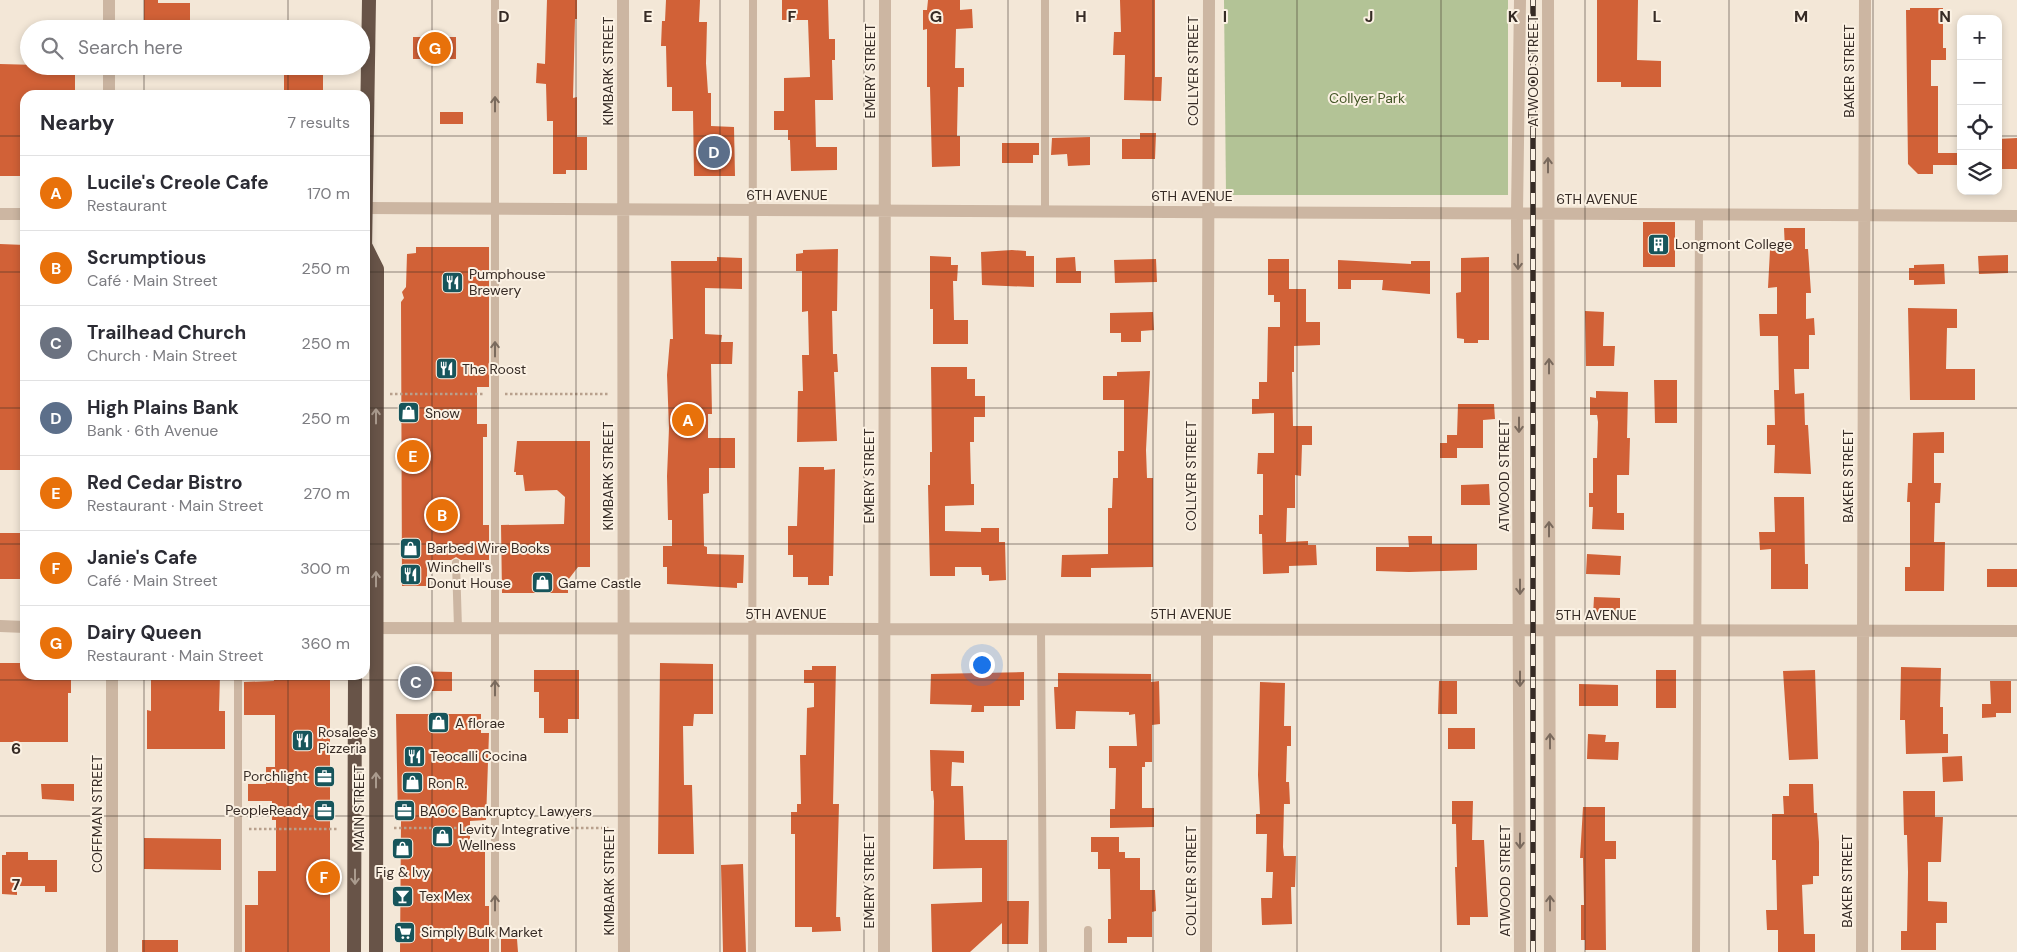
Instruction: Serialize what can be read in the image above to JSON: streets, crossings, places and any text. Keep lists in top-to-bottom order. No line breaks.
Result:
{"streets":{"highway":["MAIN STREET"],"street":["KIMBARK STREET","EMERY STREET","COLLYER STREET","ATWOOD STREET","BAKER STREET","6TH AVENUE","5TH AVENUE","COFFMAN STREET"]},"crossings":[["KIMBARK STREET","6TH AVENUE"],["KIMBARK STREET","5TH AVENUE"],["EMERY STREET","6TH AVENUE"],["EMERY STREET","5TH AVENUE"],["COLLYER STREET","6TH AVENUE"],["COLLYER STREET","5TH AVENUE"],["ATWOOD STREET","6TH AVENUE"],["ATWOOD STREET","5TH AVENUE"],["BAKER STREET","6TH AVENUE"],["BAKER STREET","5TH AVENUE"],["5TH AVENUE","MAIN STREET"]],"parks":["Collyer Park"],"places":{"building":["Longmont College"],"restaurant":["Pumphouse Brewery","The Roost","Winchell's Donut House","Rosalee's Pizzeria","Teocalli Cocina"],"shop":["Snow","Barbed Wire Books","Game Castle","A florae","Ron R.","Levity Integrative Wellness","Fig & Ivy"],"office":["Porchlight","PeopleReady","BAOC Bankruptcy Lawyers"],"bar":["Tex Mex"],"supermarket":["Simply Bulk Market"]},"page":{"map_buttons":["+","−"],"search":"Search here","pins":["G","D","A","E","B","C","F"],"heading":["Nearby","7 results"],"list":[{"mark":"A","name":"Lucile's Creole Cafe","note":"Restaurant","value":"170 m"},{"mark":"B","name":"Scrumptious","note":"Café · Main Street","value":"250 m"},{"mark":"C","name":"Trailhead Church","note":"Church · Main Street","value":"250 m"},{"mark":"D","name":"High Plains Bank","note":"Bank · 6th Avenue","value":"250 m"},{"mark":"E","name":"Red Cedar Bistro","note":"Restaurant · Main Street","value":"270 m"},{"mark":"F","name":"Janie's Cafe","note":"Café · Main Street","value":"300 m"},{"mark":"G","name":"Dairy Queen","note":"Restaurant · Main Street","value":"360 m"}]},"grid":{"columns":["D","E","F","G","H","I","J","K","L","M","N"],"rows":["6","7"]}}
